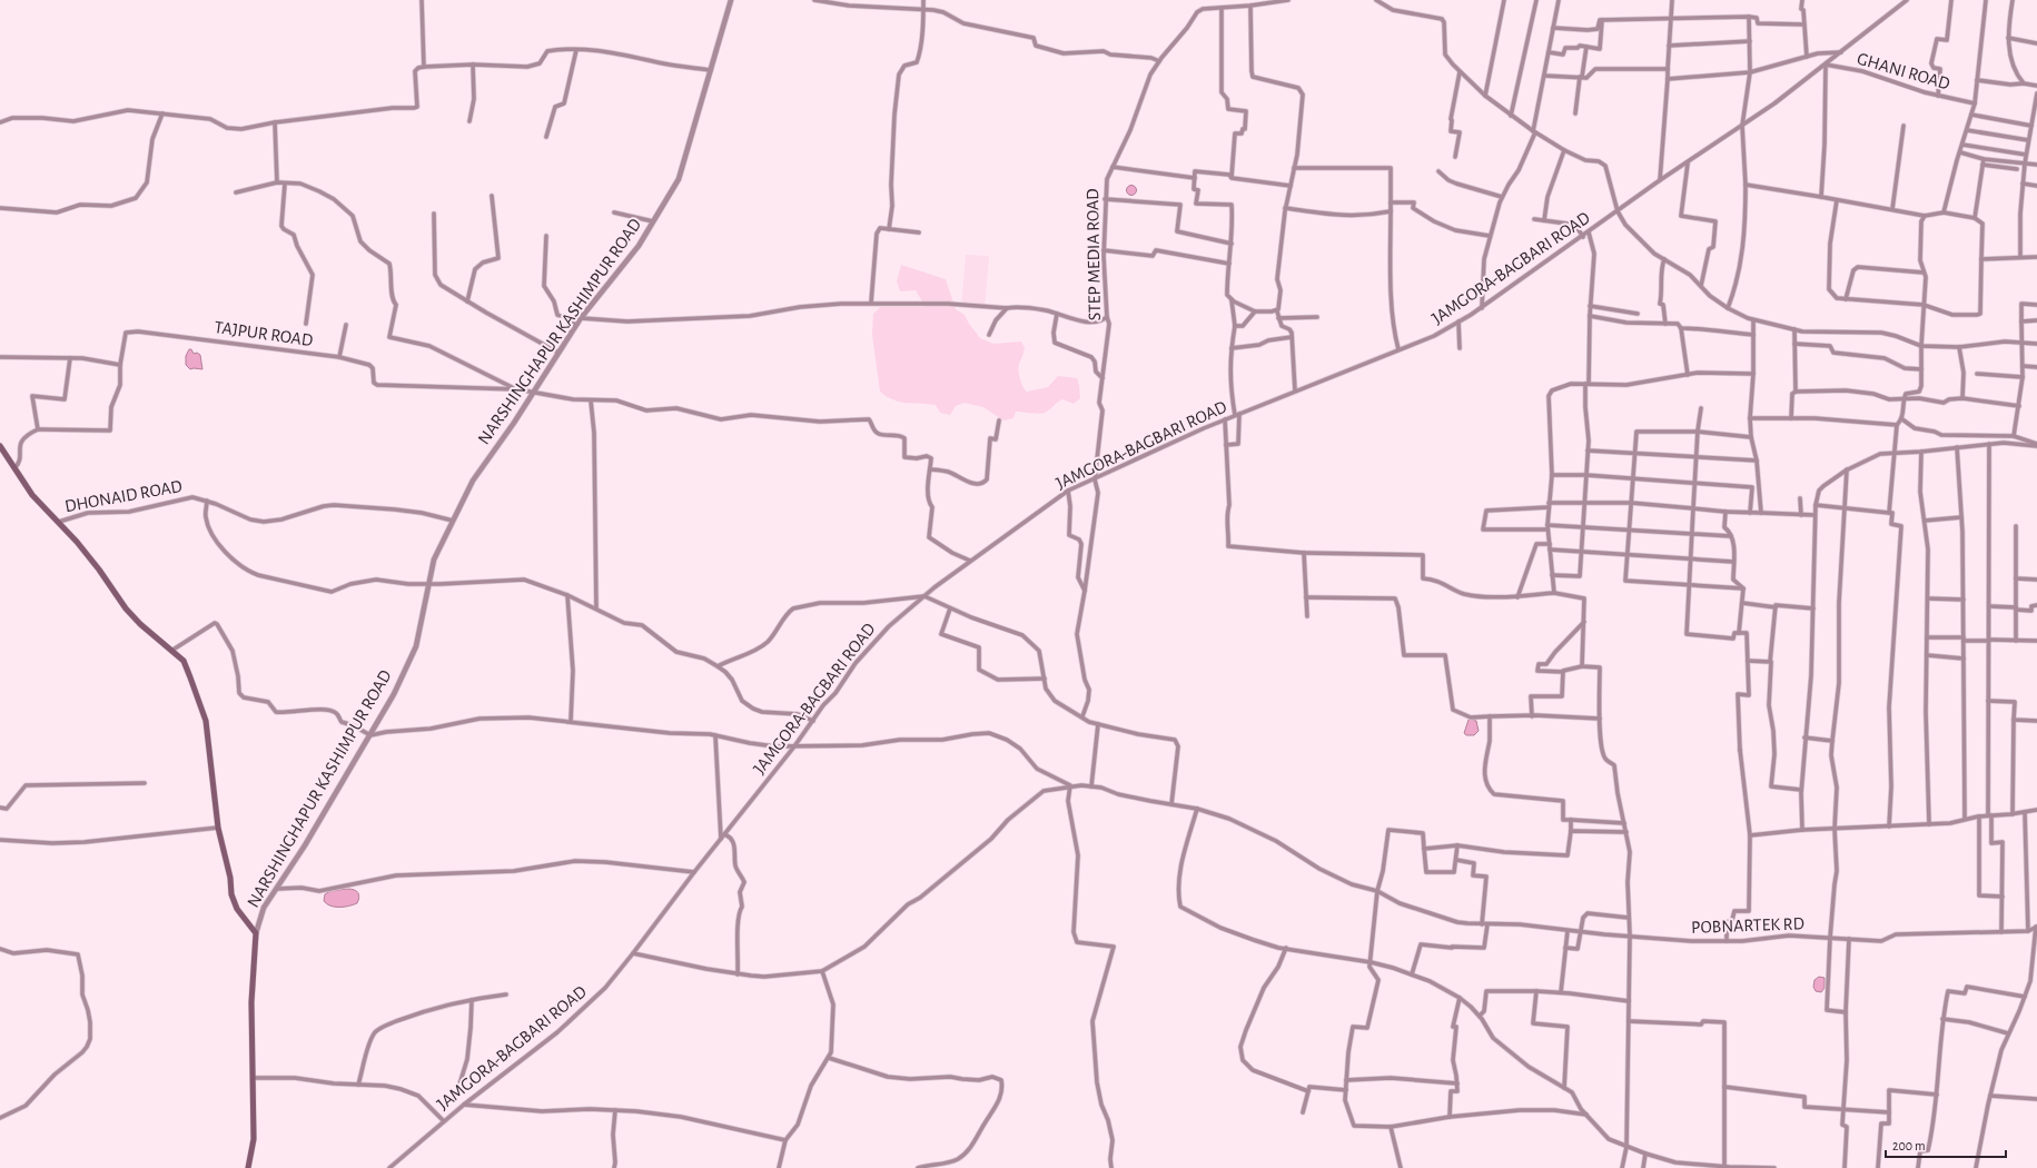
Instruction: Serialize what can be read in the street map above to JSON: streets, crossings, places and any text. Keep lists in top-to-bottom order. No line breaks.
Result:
{"streets":{"main road":["NARSHINGHAPUR KASHIMPUR ROAD"],"street":["GHANI ROAD","STEP MEDIA ROAD","JAMGORA-BAGBARI ROAD","TAJPUR ROAD","DHONAID ROAD","POBNARTEK RD"]},"crossings":[["GHANI ROAD","JAMGORA-BAGBARI ROAD"],["STEP MEDIA ROAD","JAMGORA-BAGBARI ROAD"],["NARSHINGHAPUR KASHIMPUR ROAD","TAJPUR ROAD"],["NARSHINGHAPUR KASHIMPUR ROAD","DHONAID ROAD"]],"scale_bar":"200 m"}
